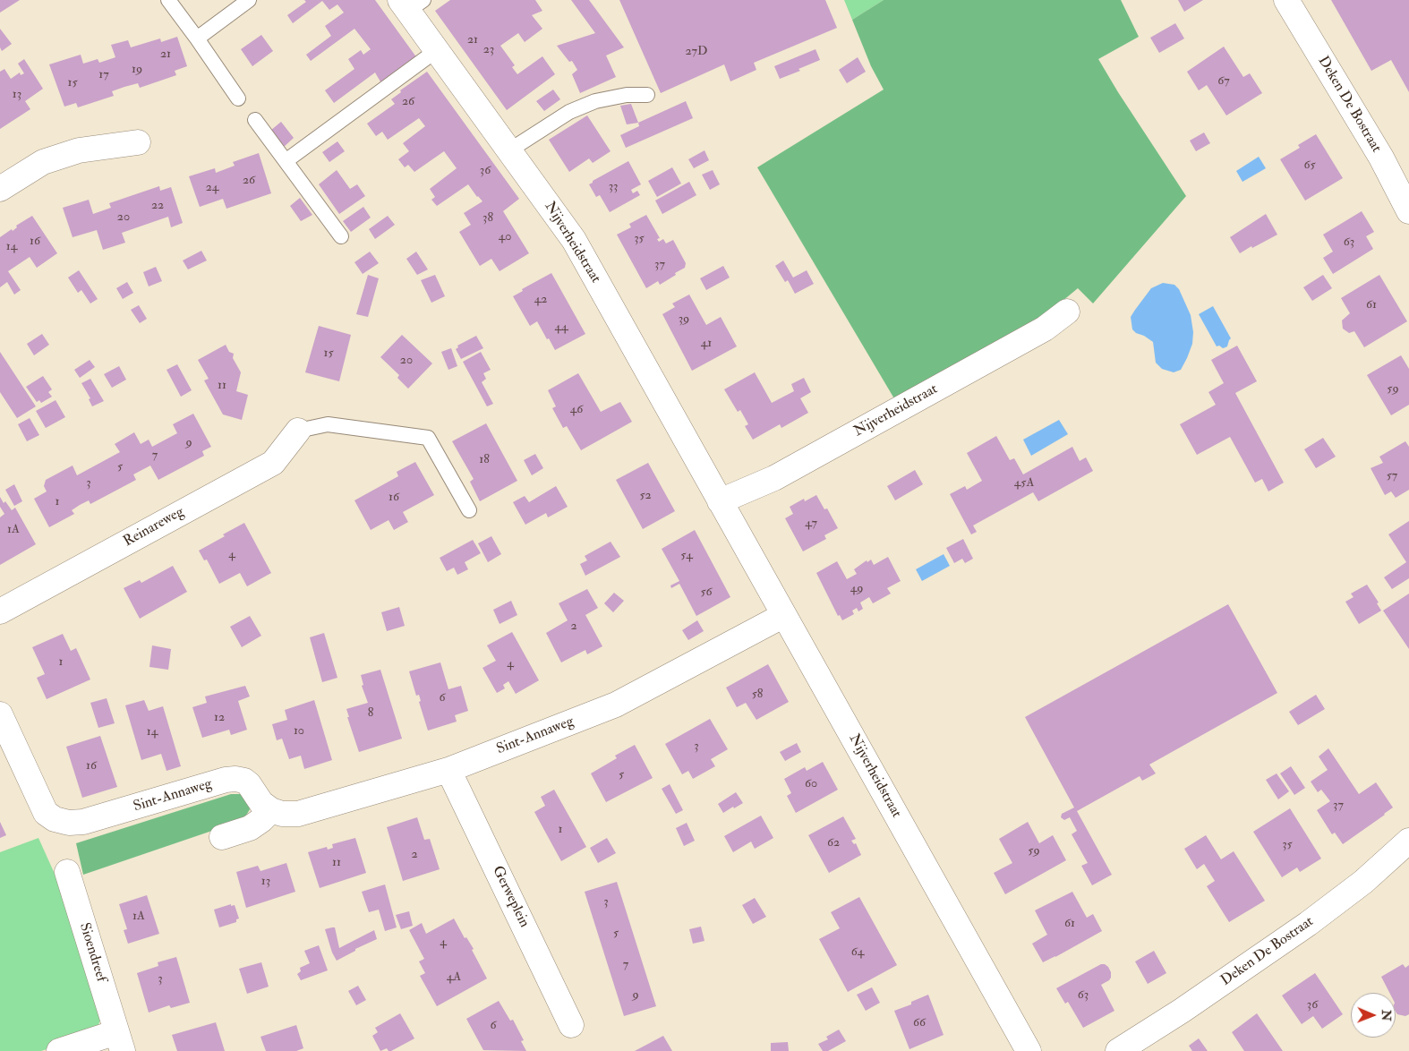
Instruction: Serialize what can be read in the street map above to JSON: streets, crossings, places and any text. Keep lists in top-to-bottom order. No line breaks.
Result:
{"streets":{"street":["Deken De Bostraat","Nijverheidstraat","Reinareweg","Sint-Annaweg","Gerweplein","Sioendreef"]},"crossings":[["Nijverheidstraat","Sint-Annaweg"],["Sint-Annaweg","Gerweplein"]],"house_numbers":["21","23","27D","21","19","17","67","15","13","26","65","36","26","33","24","22","20","38","40","35","16","63","14","37","42","61","39","44","41","15","20","11","59","46","9","7","18","5","57","3","45A","52","16","1","47","1A","4","54","49","56","2","1","4","58","6","8","12","10","14","3","16","5","60","37","1","62","35","59","2","11","13","3","1A","61","5","4","64","7","4A","3","9","63","36","66","6"],"north":"right"}
